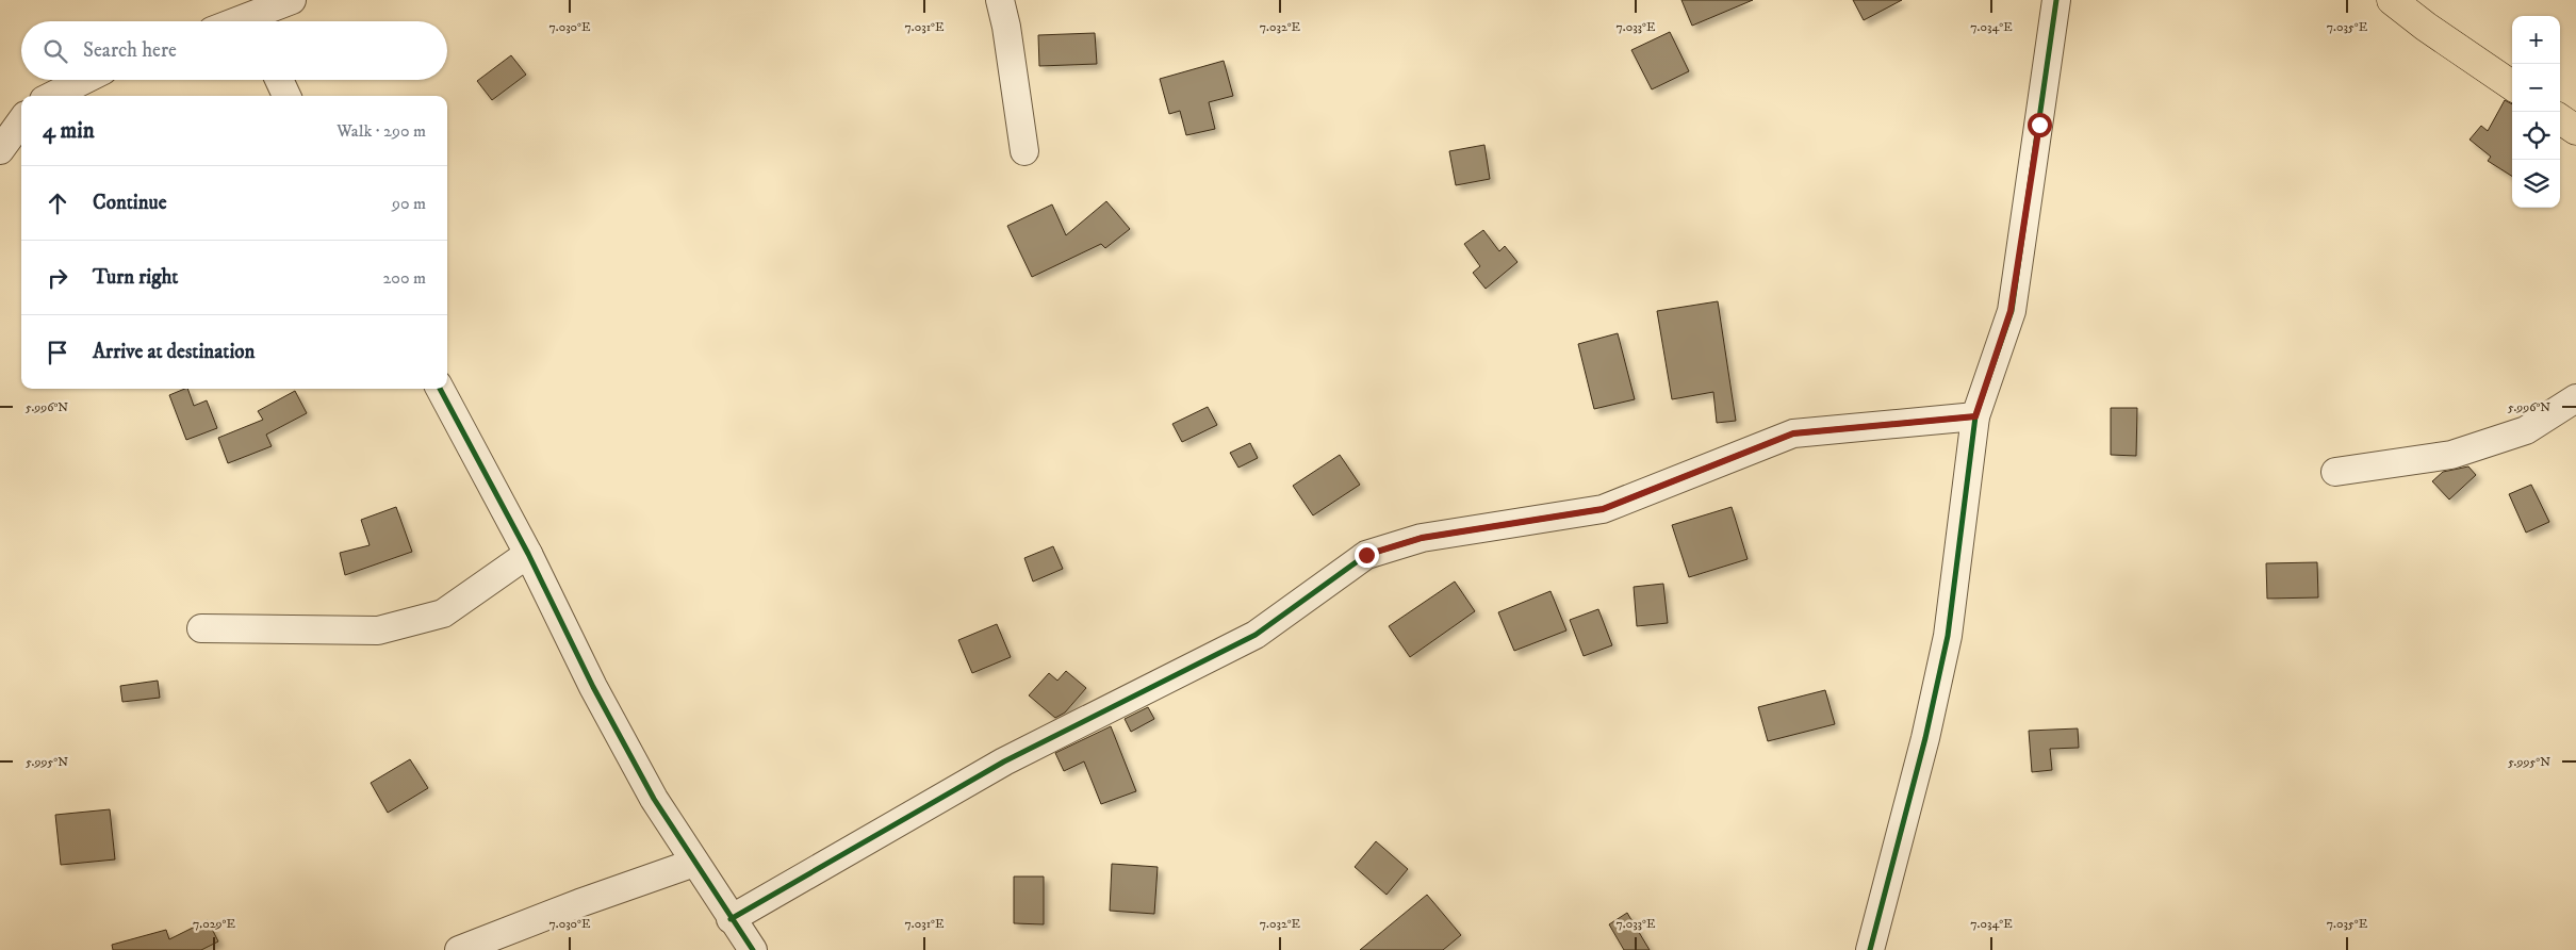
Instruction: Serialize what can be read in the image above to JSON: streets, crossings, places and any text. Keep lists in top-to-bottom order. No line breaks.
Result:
{"page":{"map_buttons":["+","−"],"search":"Search here","heading":["4 min","Walk · 290 m"],"list":[["Continue","90 m"],["Turn right","200 m"],"Arrive at destination"]},"coordinates":["7.030°E","7.031°E","7.032°E","7.033°E","7.034°E","7.035°E","5.996°N","5.995°N","7.029°E"]}
